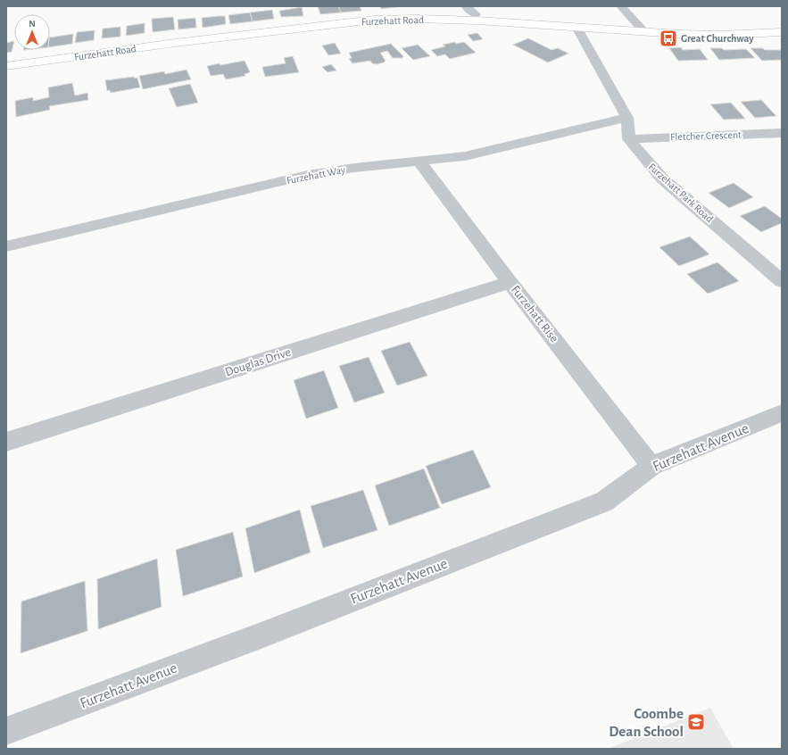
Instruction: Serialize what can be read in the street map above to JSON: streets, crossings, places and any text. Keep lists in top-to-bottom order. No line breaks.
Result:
{"streets":{"street":["Furzehatt Road","Fletcher Crescent","Furzehatt Way","Furzehatt Park Road","Furzehatt Rise","Douglas Drive","Furzehatt Avenue"]},"crossings":[["Fletcher Crescent","Furzehatt Park Road"],["Furzehatt Way","Furzehatt Rise"],["Furzehatt Rise","Douglas Drive"],["Furzehatt Rise","Furzehatt Avenue"]],"places":{"bus stop":["Great Churchway"],"school or university":["Coombe Dean School"]},"north":"top"}
